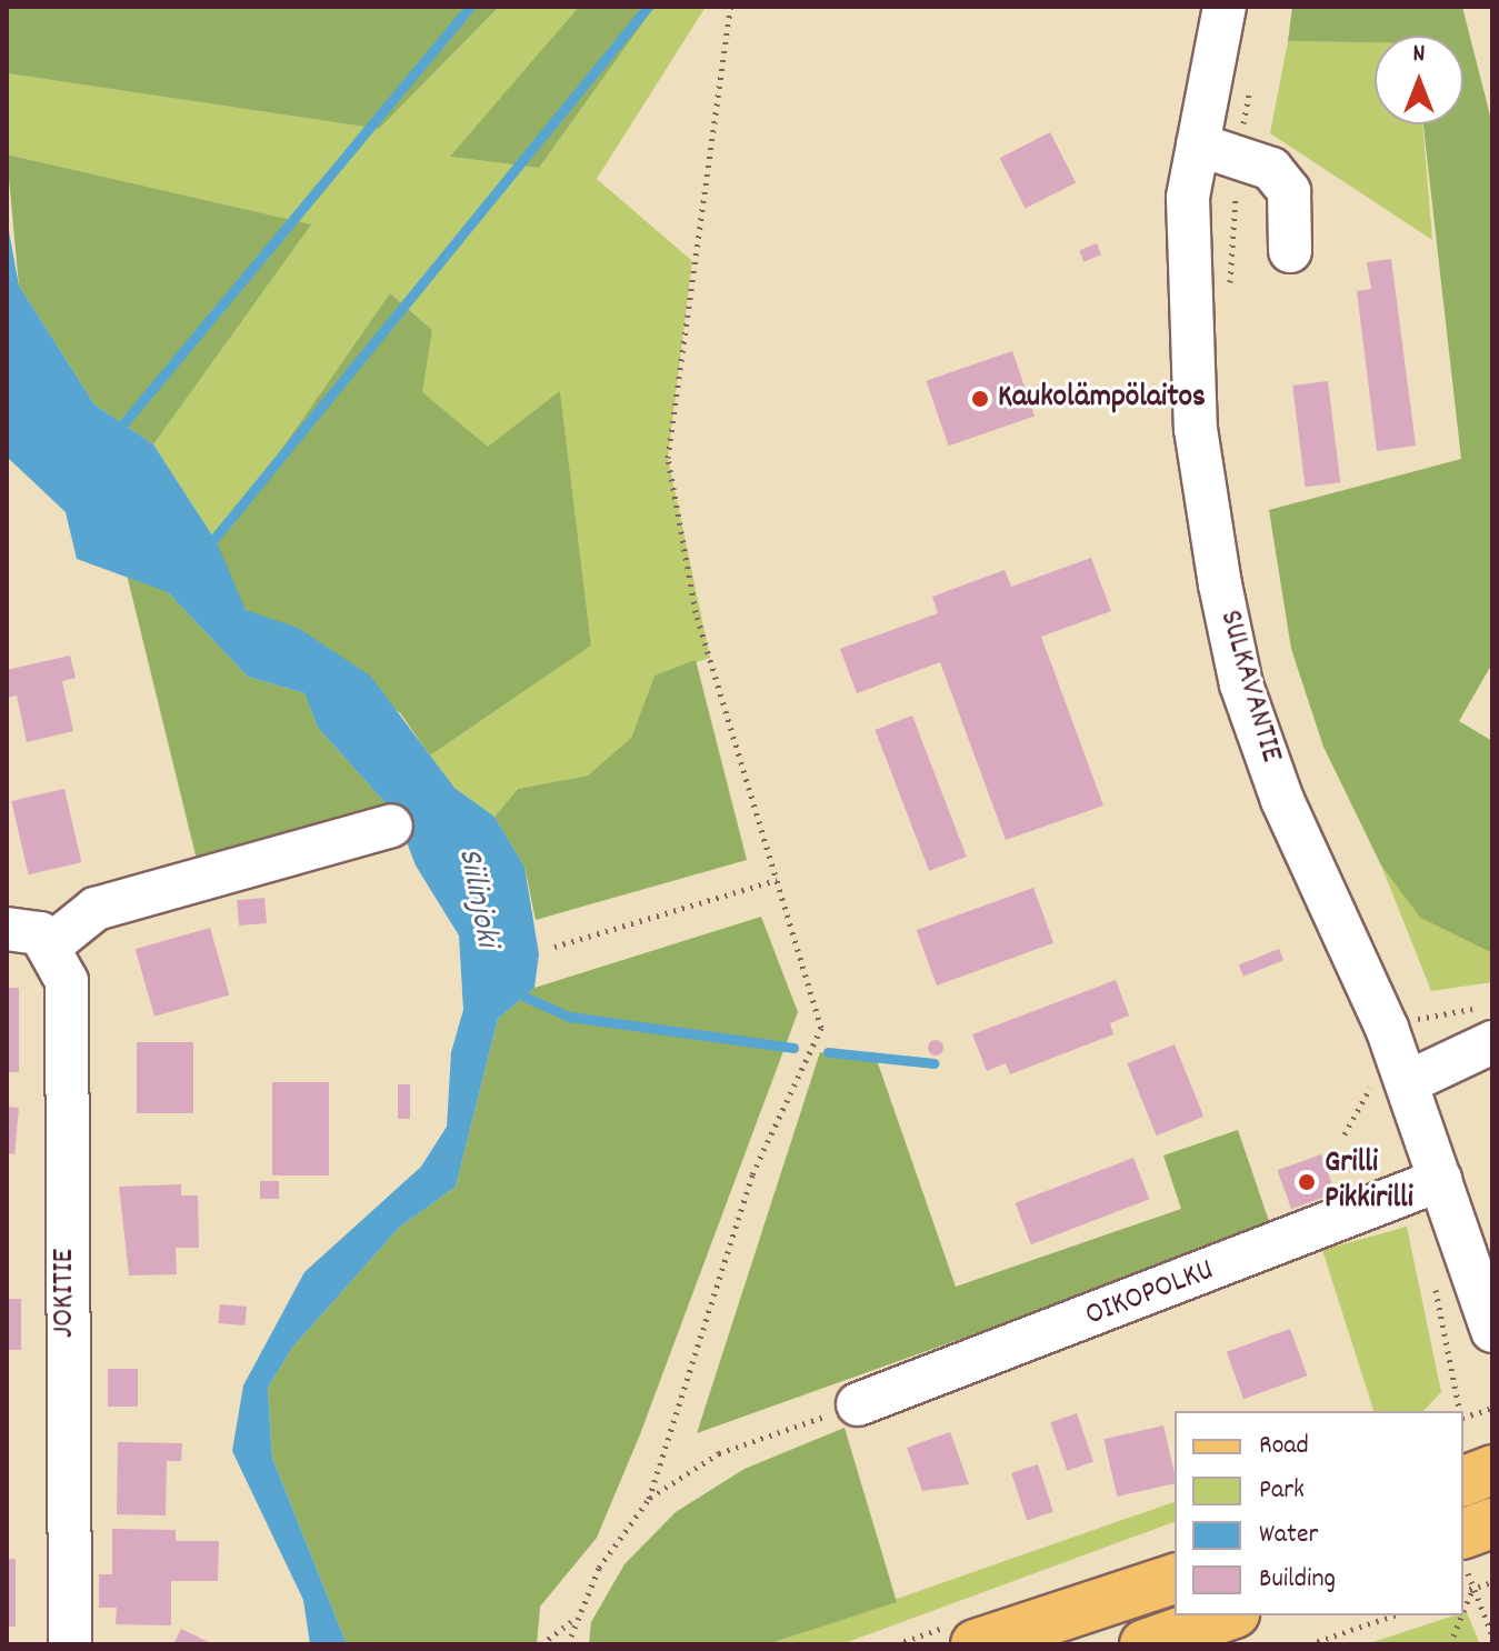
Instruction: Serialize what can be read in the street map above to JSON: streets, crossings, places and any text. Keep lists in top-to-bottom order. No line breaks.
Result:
{"streets":{"street":["SULKAVANTIE","JOKITIE","OIKOPOLKU"]},"crossings":[["SULKAVANTIE","OIKOPOLKU"]],"water":["Siilinjoki"],"places":["Kaukolämpölaitos","Grilli Pikkirilli"],"legend":["Road","Park","Water","Building"],"north":"top"}
